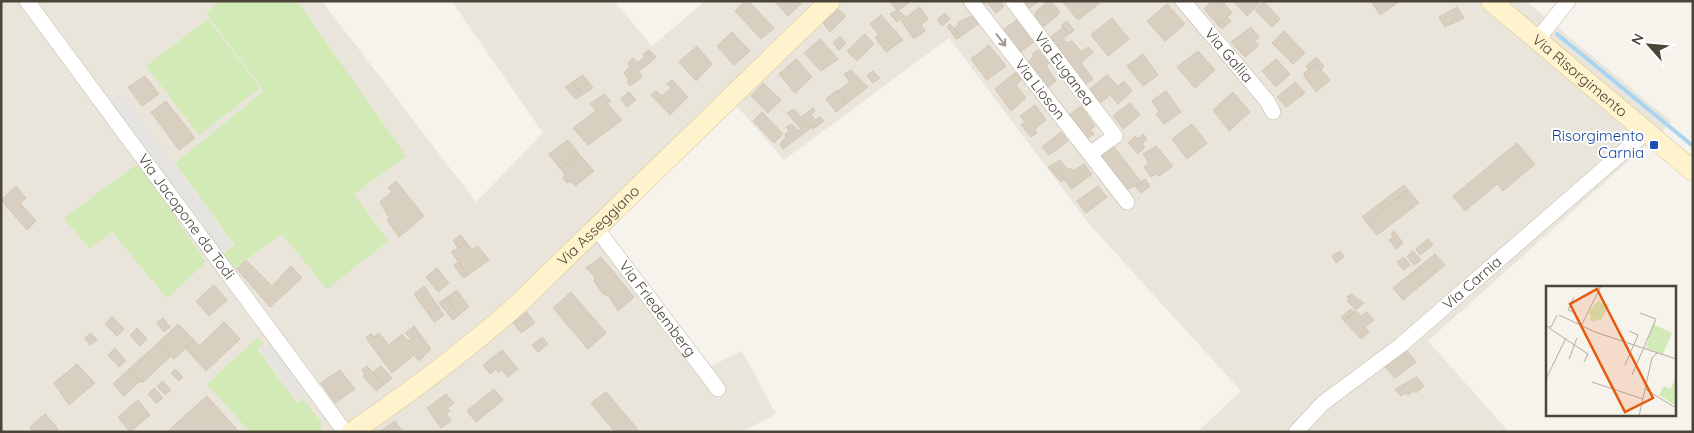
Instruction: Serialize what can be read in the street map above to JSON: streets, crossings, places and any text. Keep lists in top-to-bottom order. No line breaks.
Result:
{"streets":{"street":["Via Gallia","Via Euganea","Via Risorgimento","Via Lioson","Via Jacopone da Todi","Via Asseggiano","Via Carnia","Via Friedemberg"]},"crossings":[["Via Euganea","Via Lioson"],["Via Risorgimento","Via Carnia"],["Via Jacopone da Todi","Via Asseggiano"],["Via Asseggiano","Via Friedemberg"]],"one_way":["Via Lioson"],"places":{"transit":["Risorgimento Carnia"]},"north":"top left"}
